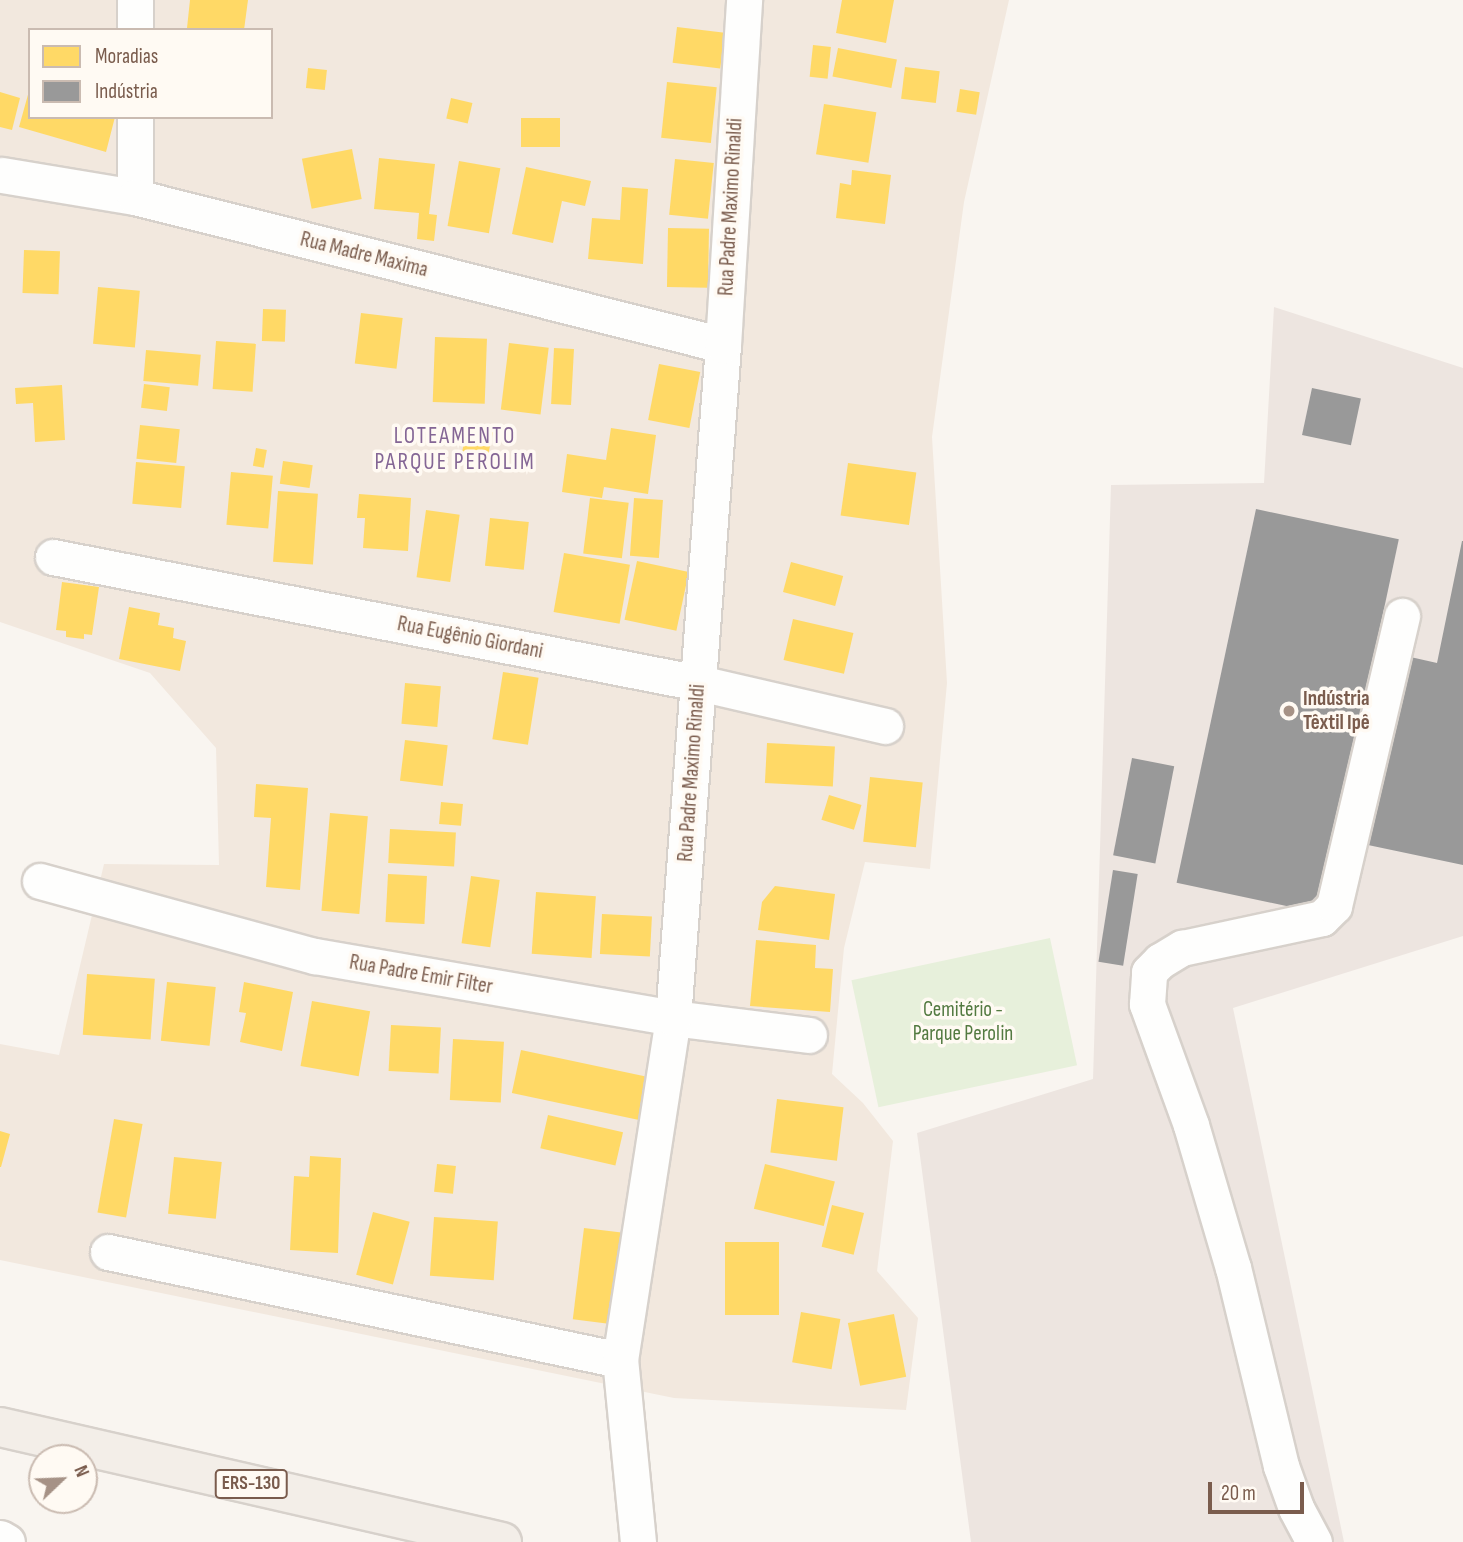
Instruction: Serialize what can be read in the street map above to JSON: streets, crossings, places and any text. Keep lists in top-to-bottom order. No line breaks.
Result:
{"streets":{"main road":["ERS-130"],"street":["Rua Padre Maximo Rinaldi","Rua Madre Maxima","Rua Eugênio Giordani","Rua Padre Emir Filter"]},"crossings":[["Rua Padre Maximo Rinaldi","Rua Madre Maxima"],["Rua Padre Maximo Rinaldi","Rua Eugênio Giordani"],["Rua Padre Maximo Rinaldi","Rua Padre Emir Filter"]],"districts":["LOTEAMENTO PARQUE PEROLIM"],"parks":["Cemitério - Parque Perolin"],"places":["Indústria Têxtil Ipê"],"legend":["Moradias","Indústria"],"scale_bar":"20 m","north":"top right"}
